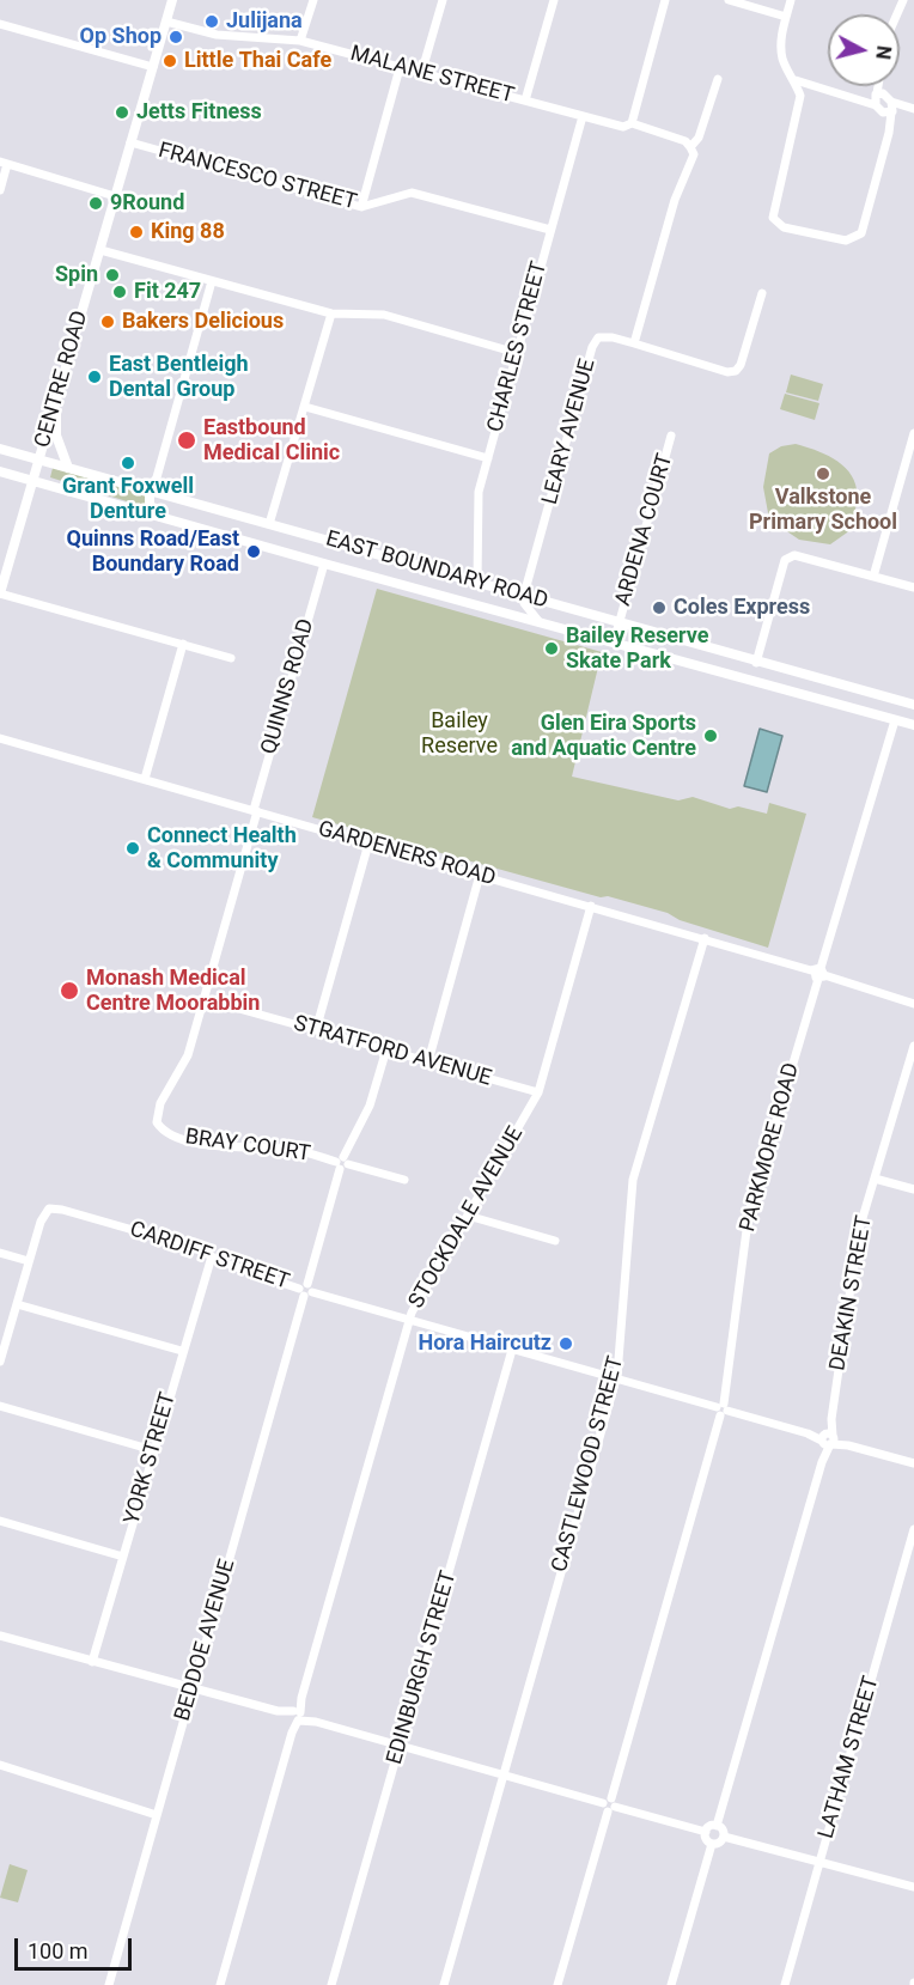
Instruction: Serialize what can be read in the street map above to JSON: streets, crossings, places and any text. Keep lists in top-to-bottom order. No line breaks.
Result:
{"streets":{"main road":["CENTRE ROAD","EAST BOUNDARY ROAD"],"street":["MALANE STREET","FRANCESCO STREET","CHARLES STREET","LEARY AVENUE","ARDENA COURT","QUINNS ROAD","GARDENERS ROAD","STRATFORD AVENUE","BRAY COURT","PARKMORE ROAD","STOCKDALE AVENUE","CARDIFF STREET","DEAKIN STREET","YORK STREET","CASTLEWOOD STREET","BEDDOE AVENUE","EDINBURGH STREET","LATHAM STREET"]},"crossings":[["MALANE STREET","CHARLES STREET"],["MALANE STREET","CENTRE ROAD"],["FRANCESCO STREET","CHARLES STREET"],["FRANCESCO STREET","CENTRE ROAD"],["CHARLES STREET","EAST BOUNDARY ROAD"],["CENTRE ROAD","EAST BOUNDARY ROAD"],["LEARY AVENUE","EAST BOUNDARY ROAD"],["ARDENA COURT","EAST BOUNDARY ROAD"],["EAST BOUNDARY ROAD","QUINNS ROAD"],["EAST BOUNDARY ROAD","PARKMORE ROAD"],["QUINNS ROAD","GARDENERS ROAD"],["QUINNS ROAD","STRATFORD AVENUE"],["QUINNS ROAD","BRAY COURT"],["GARDENERS ROAD","PARKMORE ROAD"],["GARDENERS ROAD","STOCKDALE AVENUE"],["GARDENERS ROAD","CASTLEWOOD STREET"],["STRATFORD AVENUE","STOCKDALE AVENUE"],["STRATFORD AVENUE","BEDDOE AVENUE"],["BRAY COURT","BEDDOE AVENUE"],["PARKMORE ROAD","CARDIFF STREET"],["STOCKDALE AVENUE","CARDIFF STREET"],["CARDIFF STREET","DEAKIN STREET"],["CARDIFF STREET","YORK STREET"],["CARDIFF STREET","CASTLEWOOD STREET"],["CARDIFF STREET","BEDDOE AVENUE"],["CARDIFF STREET","EDINBURGH STREET"]],"parks":["Bailey Reserve"],"places":["Julijana","Op Shop","Little Thai Cafe","Jetts Fitness","9Round","King 88","Spin","Fit 247","Bakers Delicious","East Bentleigh Dental Group","Eastbound Medical Clinic","Grant Foxwell Denture","Valkstone Primary School","Quinns Road/East Boundary Road","Coles Express","Bailey Reserve Skate Park","Glen Eira Sports and Aquatic Centre","Connect Health & Community","Monash Medical Centre Moorabbin","Hora Haircutz"],"scale_bar":"100 m","north":"right"}
